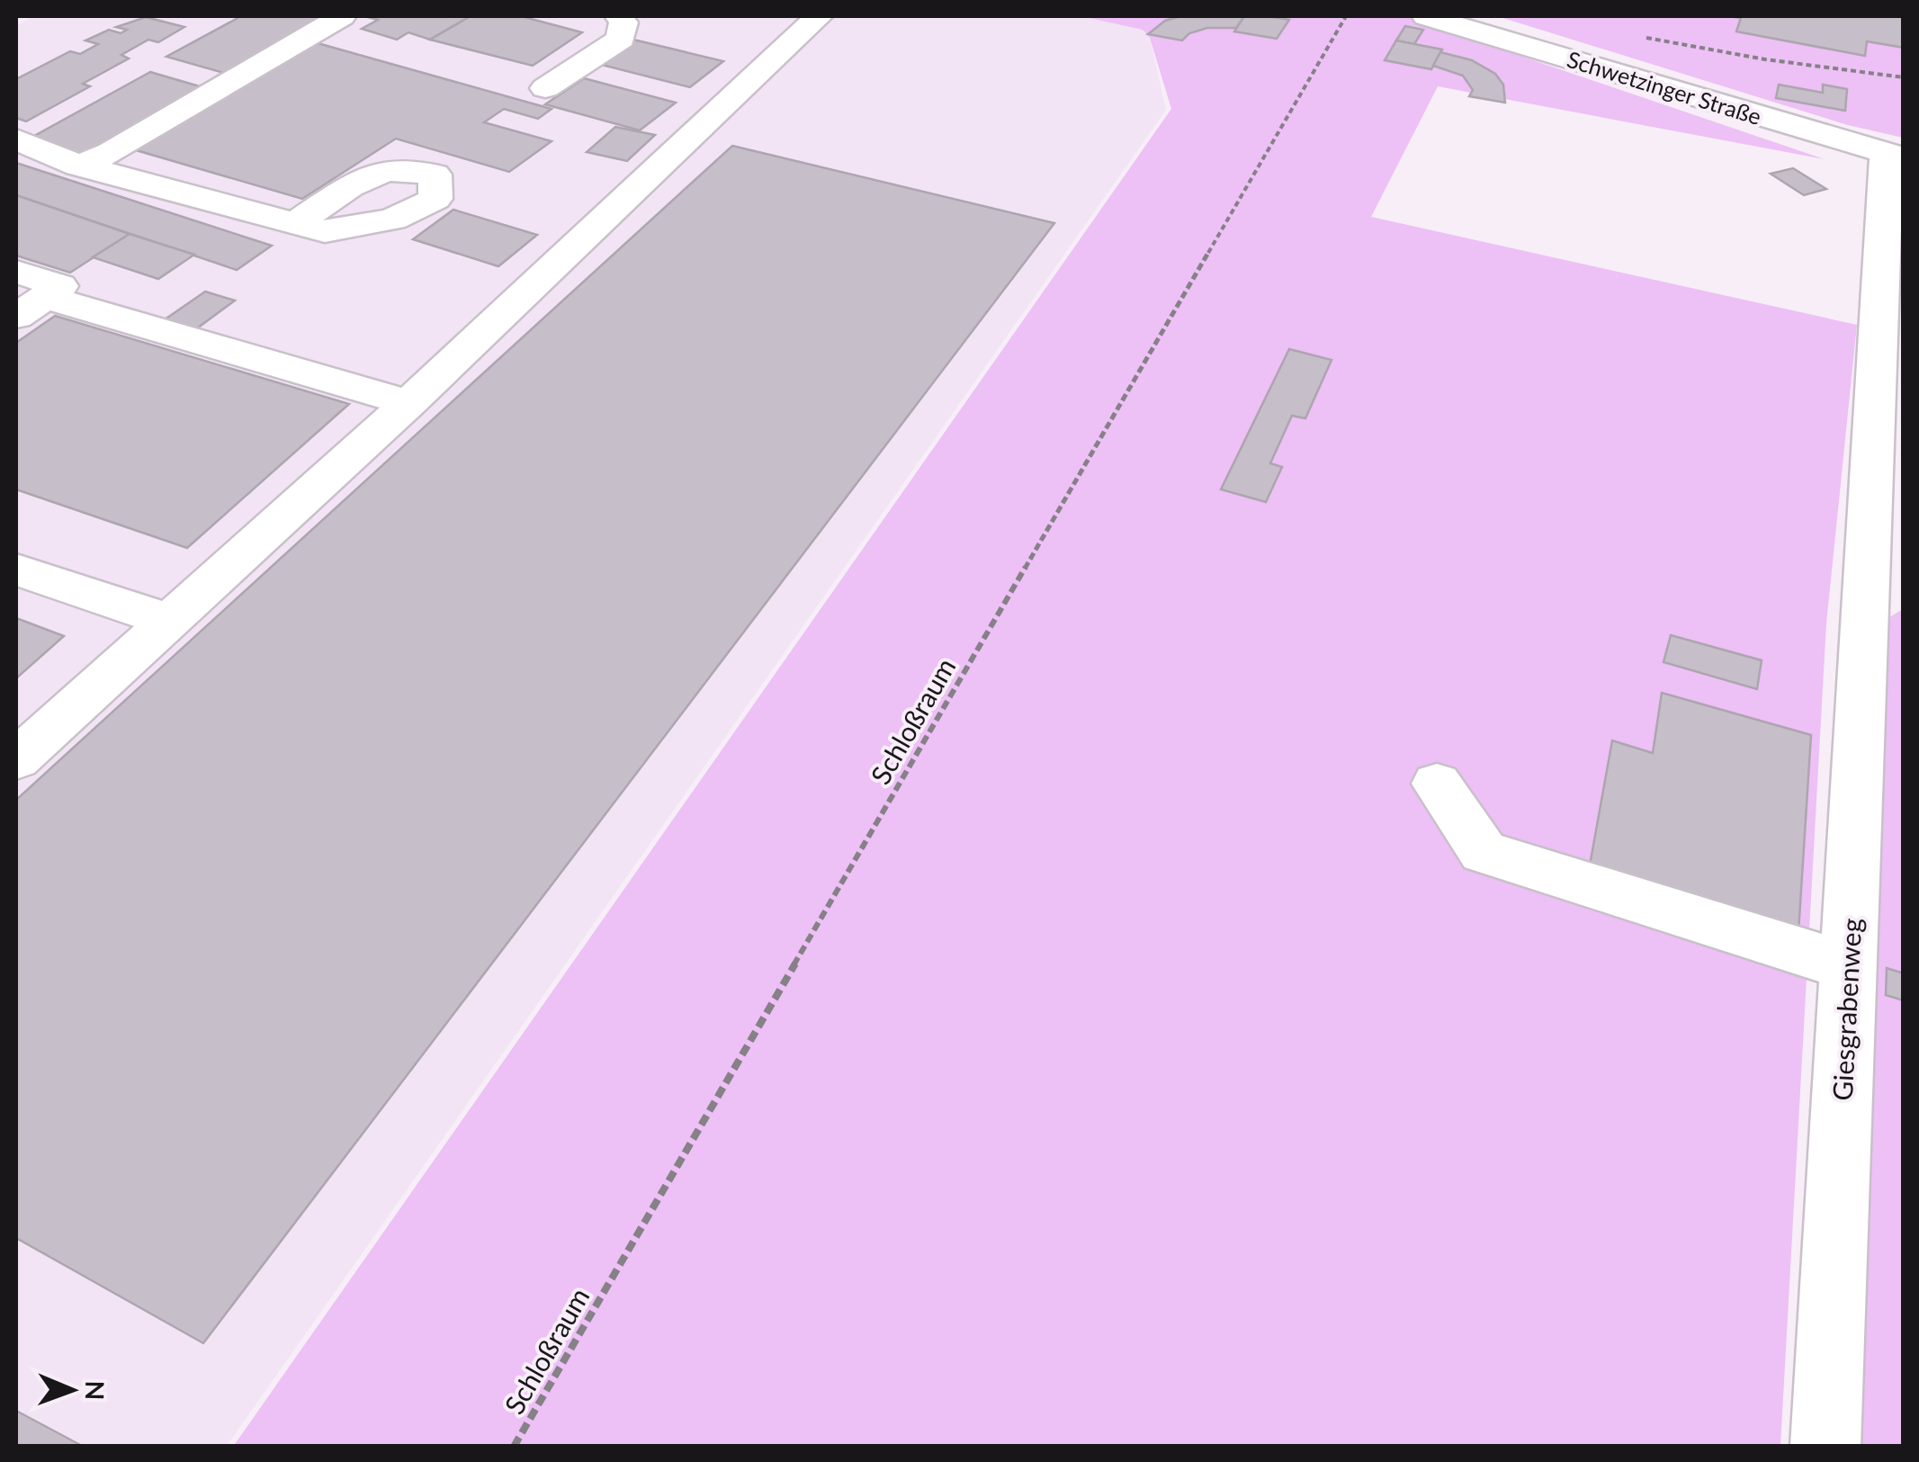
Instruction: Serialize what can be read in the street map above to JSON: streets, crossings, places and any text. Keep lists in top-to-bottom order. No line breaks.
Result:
{"streets":{"street":["Schwetzinger Straße","Giesgrabenweg"],"path":["Schloßraum"]},"crossings":[["Schwetzinger Straße","Giesgrabenweg"]],"north":"right"}
